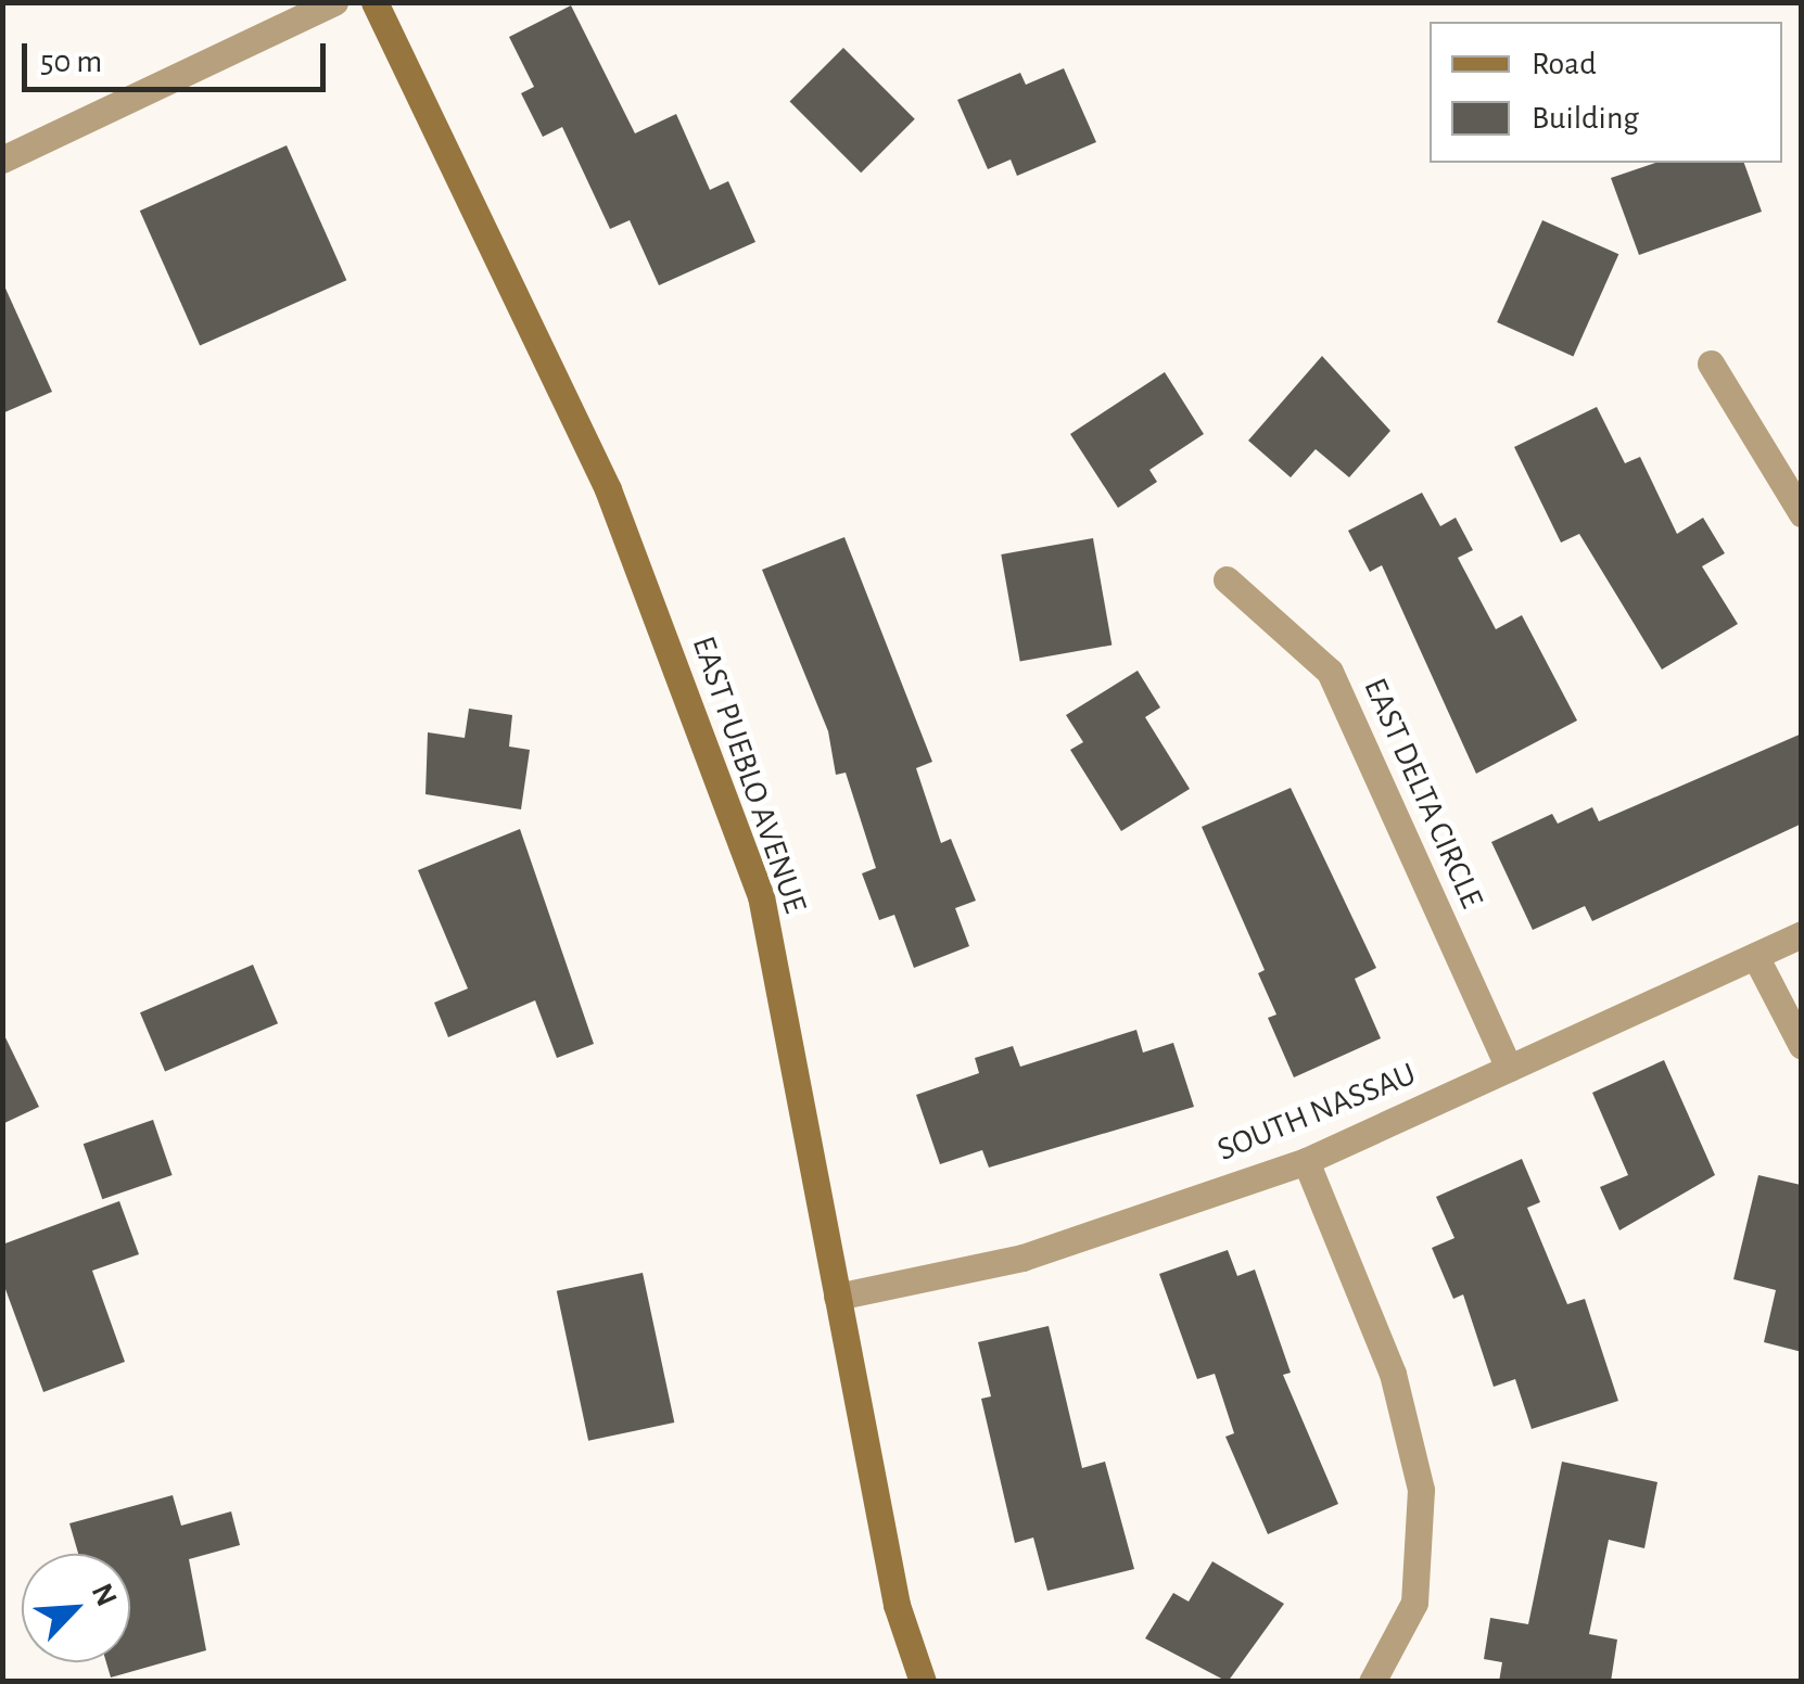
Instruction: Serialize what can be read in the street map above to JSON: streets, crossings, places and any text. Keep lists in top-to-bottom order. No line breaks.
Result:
{"streets":{"street":["EAST PUEBLO AVENUE","EAST DELTA CIRCLE","SOUTH NASSAU"]},"crossings":[["EAST PUEBLO AVENUE","SOUTH NASSAU"],["EAST DELTA CIRCLE","SOUTH NASSAU"]],"legend":["Road","Building"],"scale_bar":"50 m","north":"top right"}
